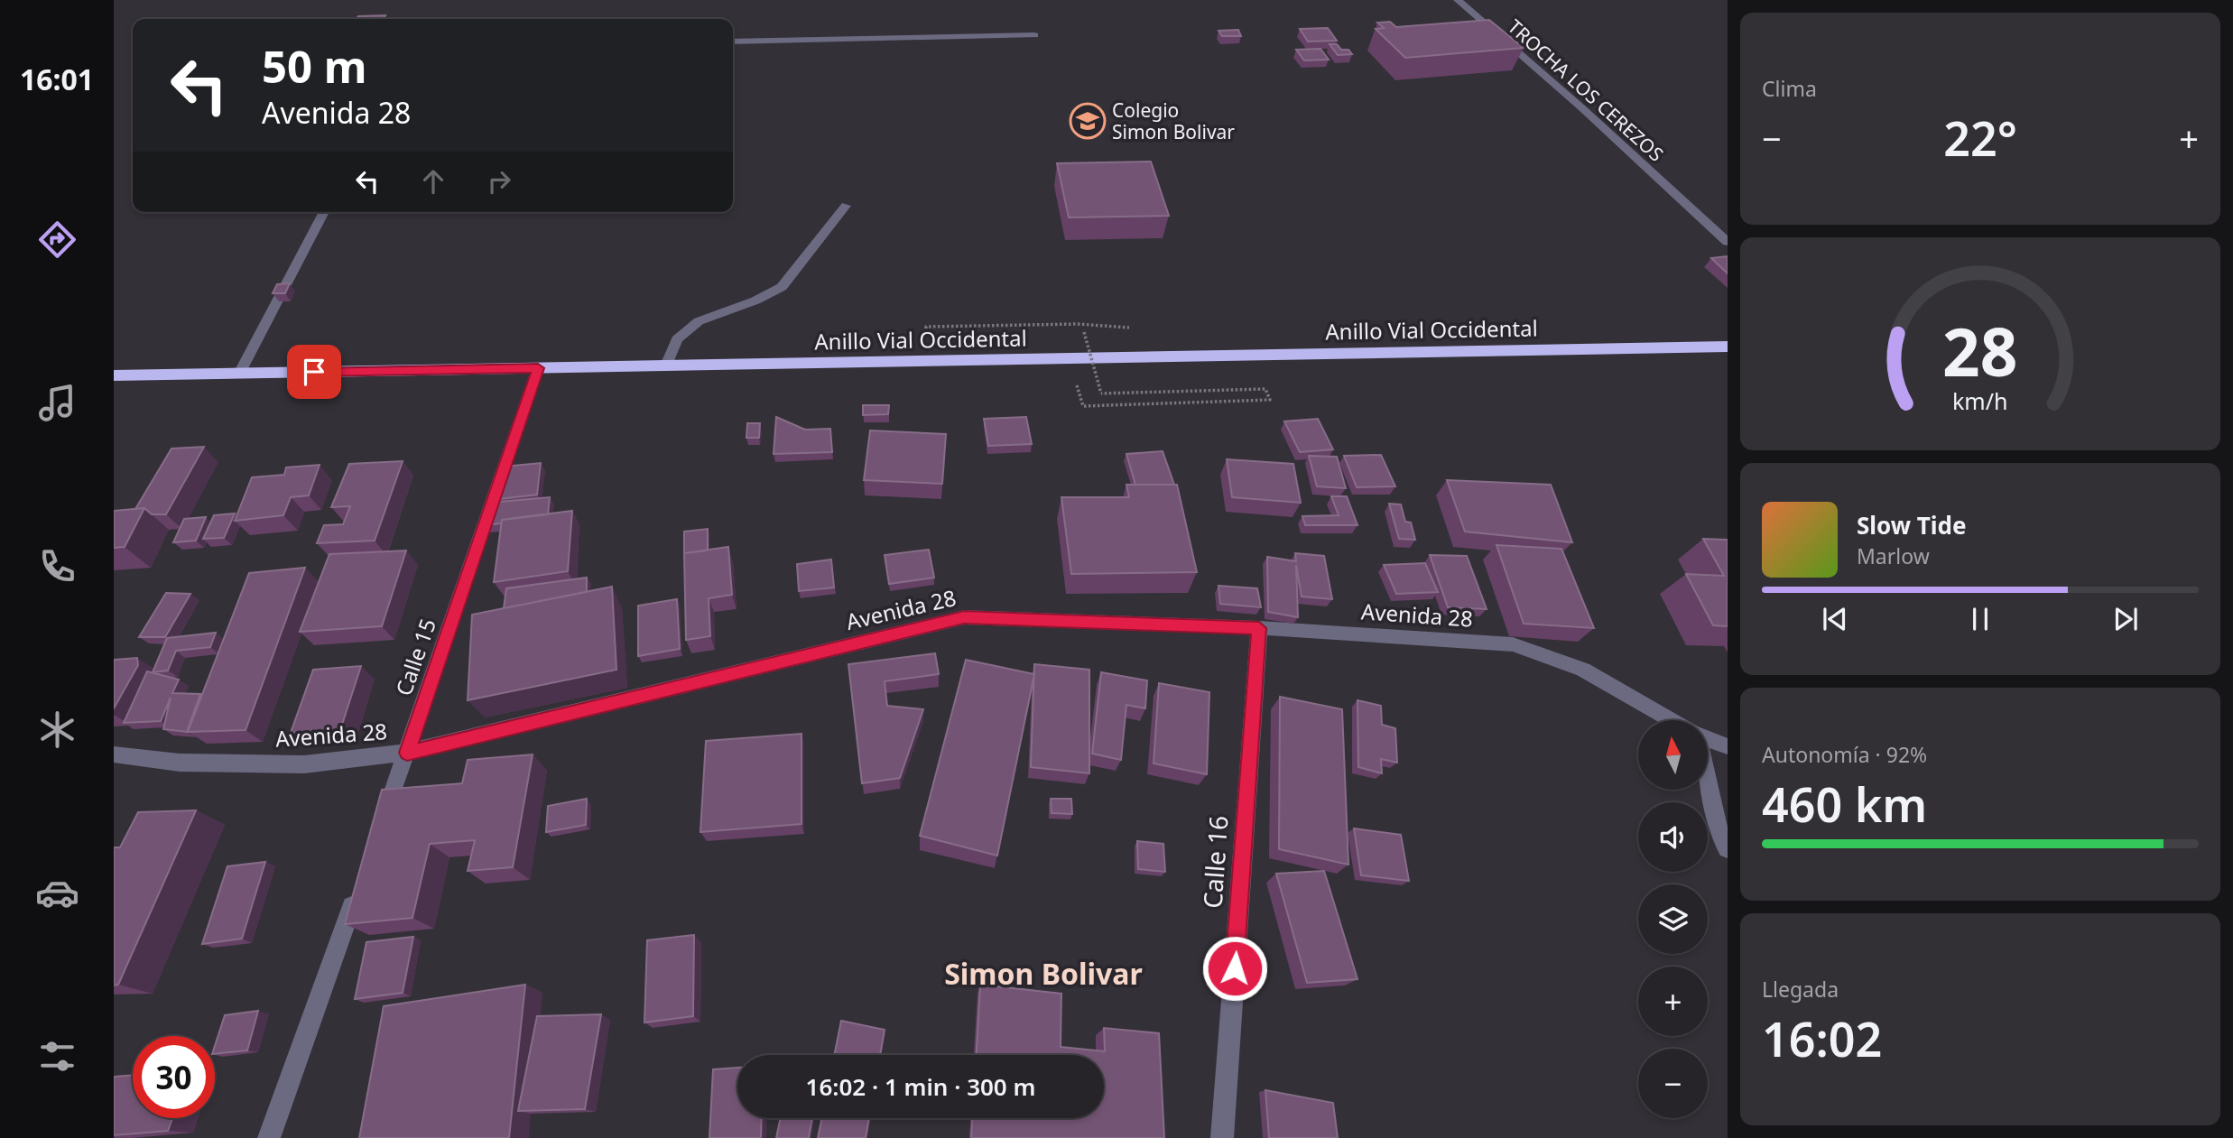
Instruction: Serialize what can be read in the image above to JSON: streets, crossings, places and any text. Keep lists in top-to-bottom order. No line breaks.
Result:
{"streets":{"highway":["Anillo Vial Occidental"],"street":["TROCHA LOS CEREZOS","Avenida 28","Calle 15","Calle 16"]},"crossings":[["Anillo Vial Occidental","Calle 15"],["Avenida 28","Calle 15"],["Avenida 28","Calle 16"]],"districts":["Simon Bolivar"],"places":{"school or university":["Colegio Simon Bolivar"]},"north":"top","page":{"tabs":"16:01","tile":["Clima",["Autonomía · 92%","460 km"],["Llegada","16:02"]],"turn":["50 m","Avenida 28"],"heat":["−","22°","+"],"song":["Slow Tide","Marlow"],"map_buttons":["+","−"],"limit":"30","trip":"16:02 · 1 min · 300 m","gauge":["28","km/h"]}}
